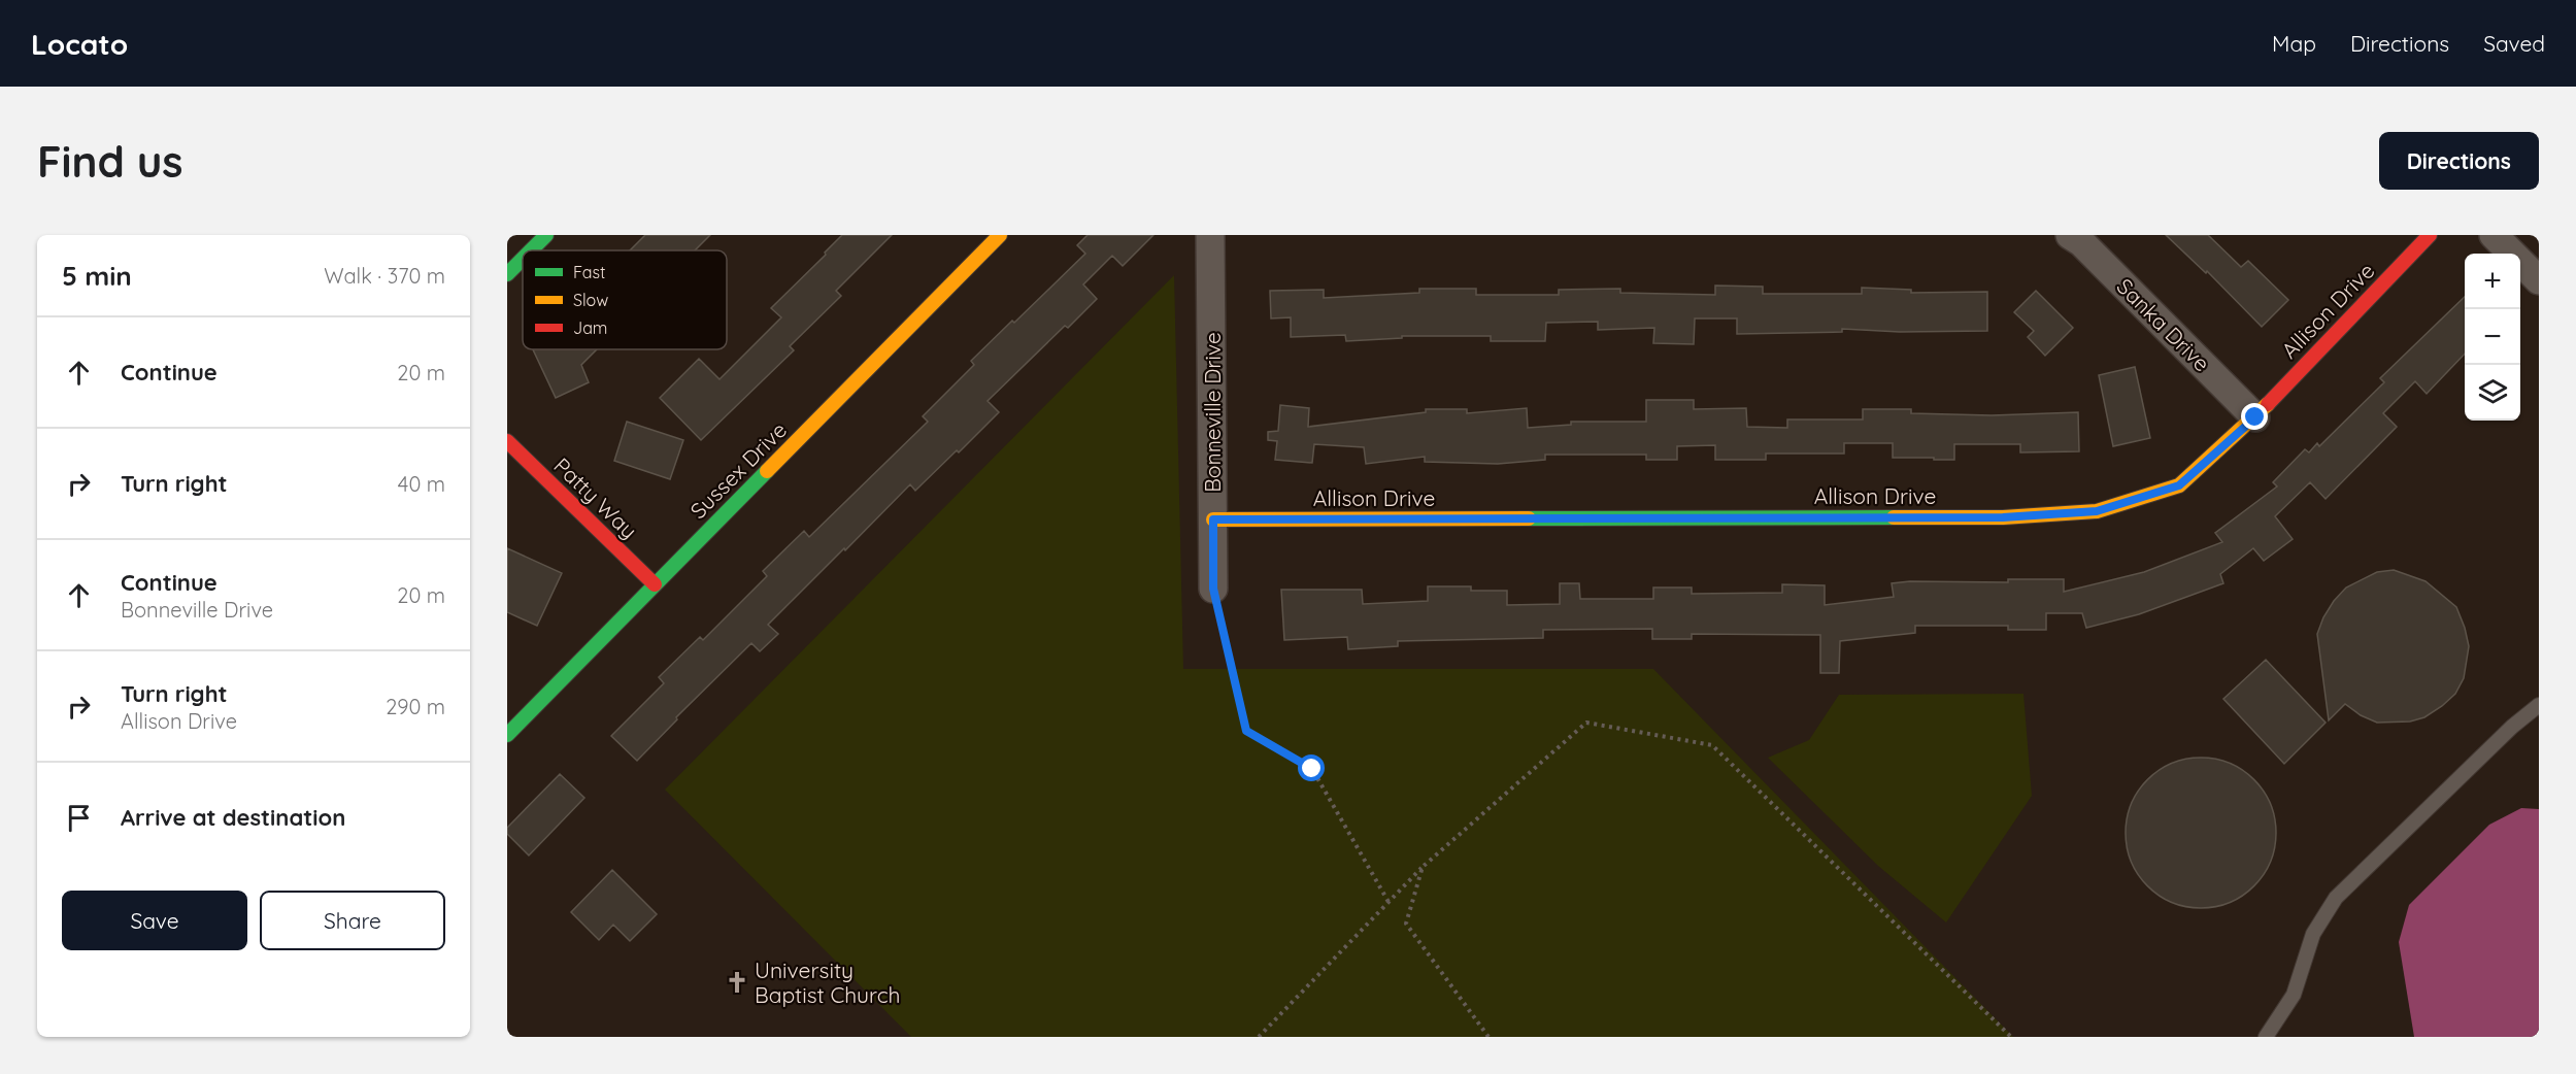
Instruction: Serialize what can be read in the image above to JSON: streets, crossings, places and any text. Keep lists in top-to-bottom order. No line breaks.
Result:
{"streets":{"street":["Allison Drive","Sanka Drive","Bonneville Drive","Sussex Drive","Patty Way"]},"crossings":[["Allison Drive","Sanka Drive"],["Allison Drive","Bonneville Drive"],["Sussex Drive","Patty Way"]],"places":{"church":["University Baptist Church"]},"legend":["Fast","Slow","Jam"],"page":{"header":"Locato","nav":["Map","Directions","Saved"],"buttons":["Directions",["Save","Share"]],"title":"Find us","heading":["5 min","Walk · 370 m"],"map_buttons":["+","−"],"list":[["Continue","20 m"],["Turn right","40 m"],["Continue","Bonneville Drive","20 m"],["Turn right","Allison Drive","290 m"],"Arrive at destination"]}}
